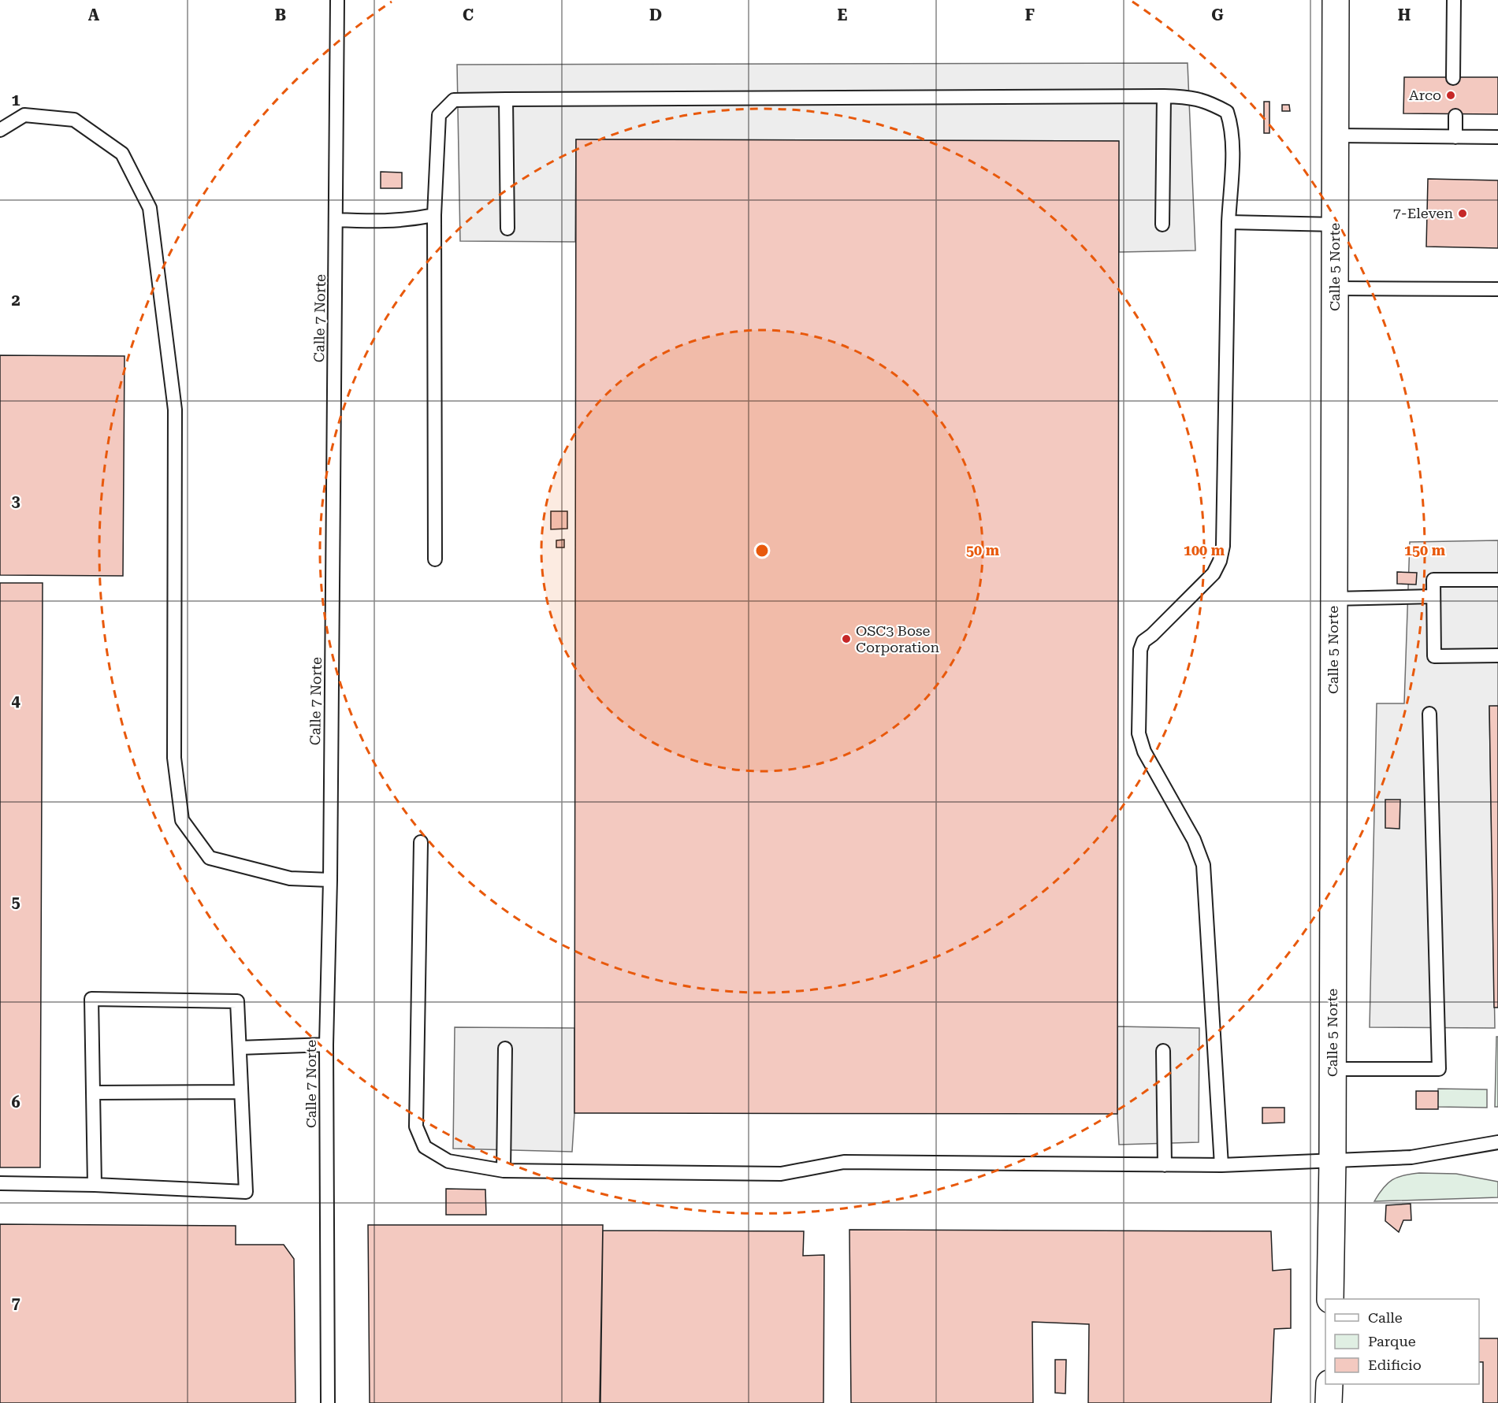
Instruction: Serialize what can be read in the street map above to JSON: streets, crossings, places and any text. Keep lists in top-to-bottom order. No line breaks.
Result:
{"streets":{"street":["Calle 5 Norte"],"lane":["Calle 7 Norte"]},"places":["Arco","7-Eleven","OSC3 Bose Corporation"],"legend":["Calle","Parque","Edificio"],"grid":{"columns":["A","B","C","D","E","F","G","H"],"rows":["1","2","3","4","5","6","7"]},"rings":["50 m","100 m","150 m"]}
